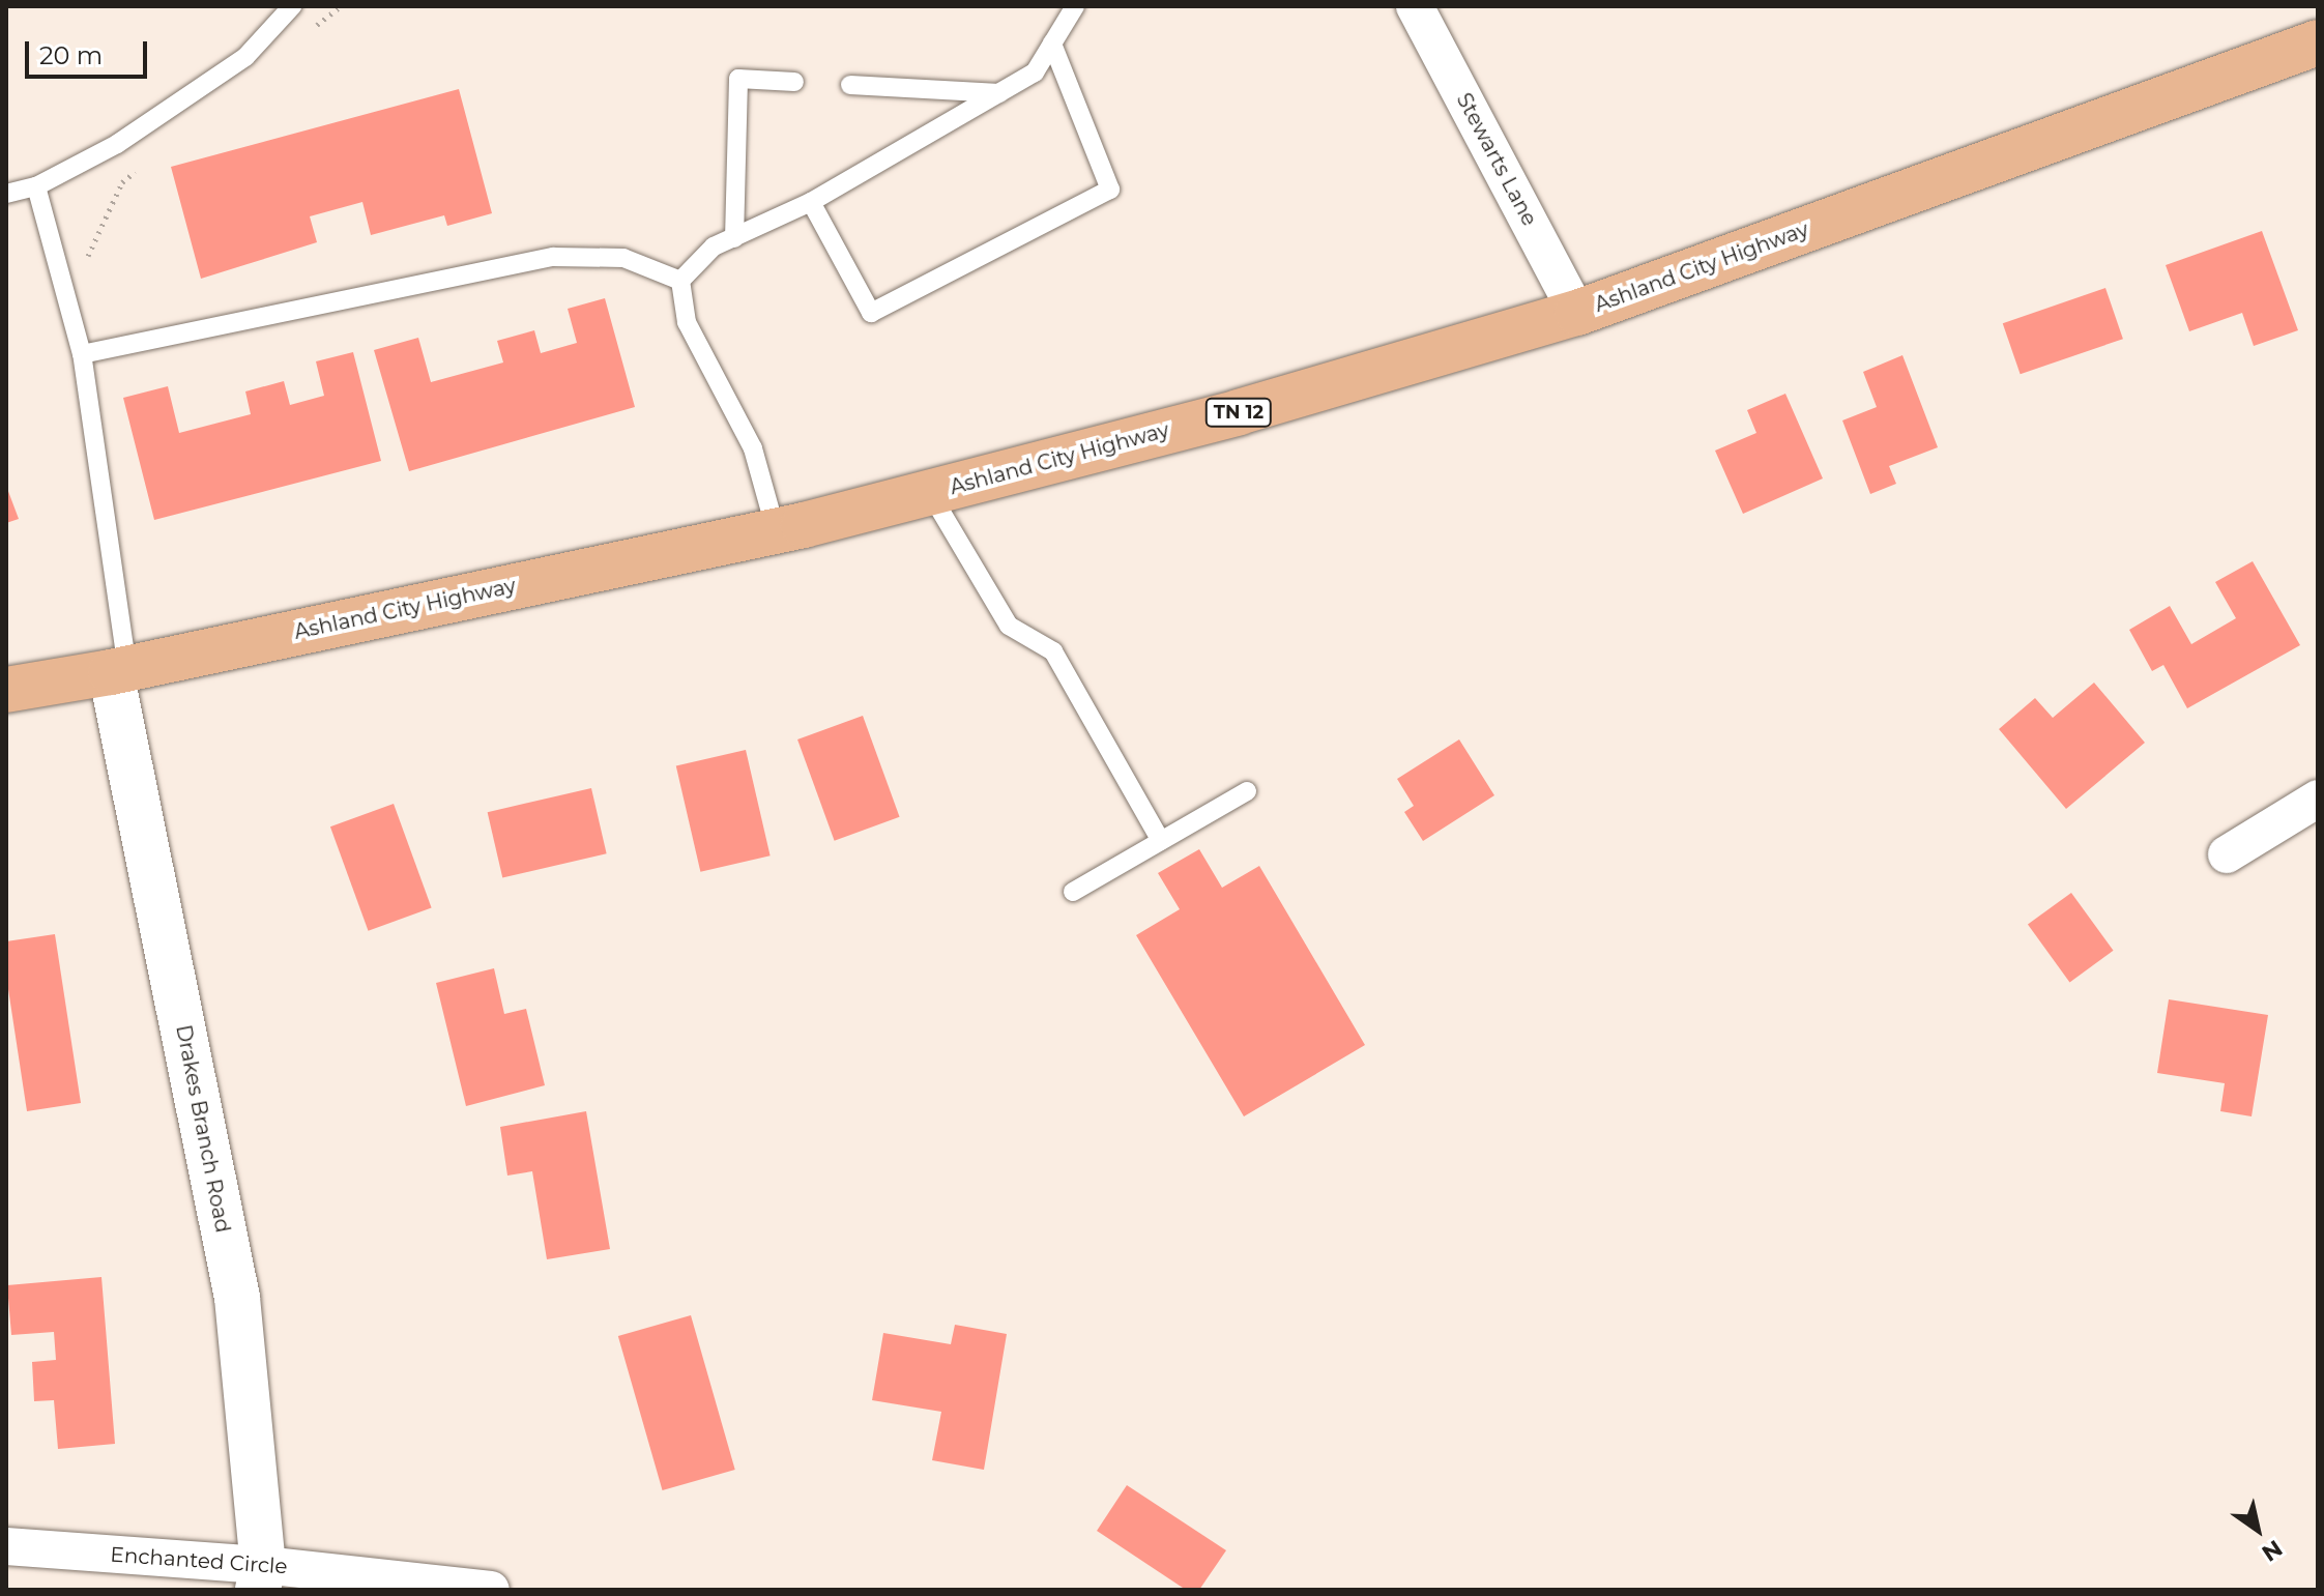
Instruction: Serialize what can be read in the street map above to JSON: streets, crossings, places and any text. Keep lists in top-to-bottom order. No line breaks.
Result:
{"streets":{"main road":["Ashland City Highway","TN 12"],"street":["Stewarts Lane","Drakes Branch Road","Enchanted Circle"]},"crossings":[["Stewarts Lane","Ashland City Highway"],["Ashland City Highway","Drakes Branch Road"],["Drakes Branch Road","Enchanted Circle"]],"scale_bar":"20 m","north":"bottom right"}
